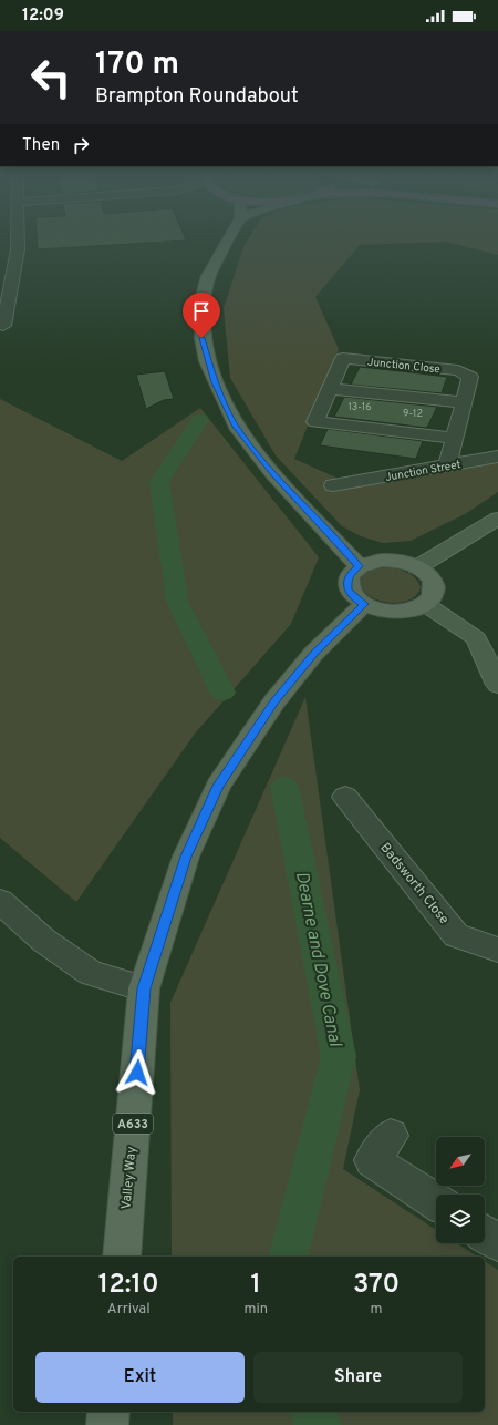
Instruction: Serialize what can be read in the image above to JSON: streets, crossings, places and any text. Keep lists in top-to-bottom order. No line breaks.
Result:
{"streets":{"main road":["A633","Valley Way"],"street":["Junction Close","Junction Street","Badsworth Close"]},"crossings":[["Junction Close","Junction Street"]],"water":["Dearne and Dove Canal"],"house_numbers":["13-16","9-12"],"north":"bottom left","page":{"status":"12:09","turn":["170 m","Brampton Roundabout"],"then":"Then","eta":["12:10","Arrival","1","min","370","m"],"buttons":["Exit","Share"]}}
